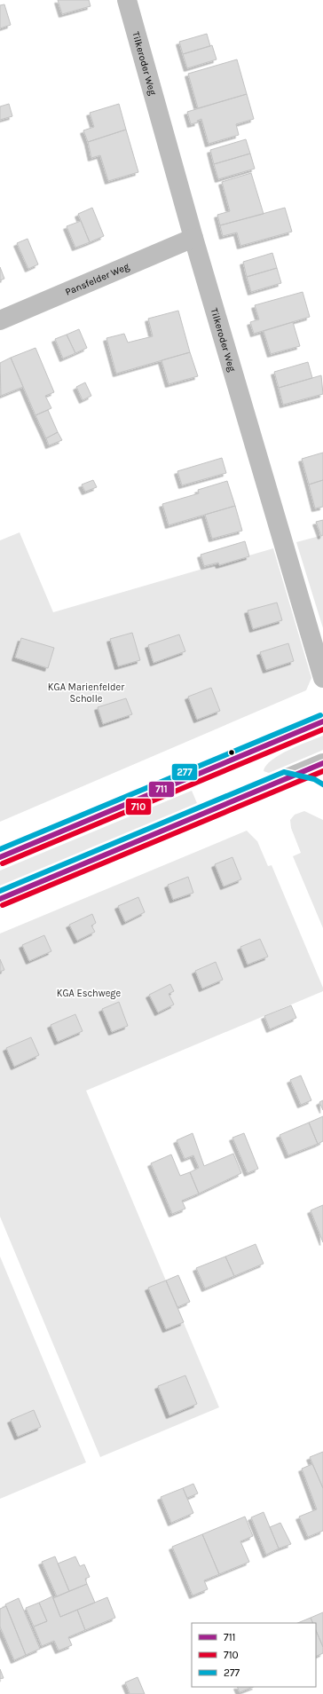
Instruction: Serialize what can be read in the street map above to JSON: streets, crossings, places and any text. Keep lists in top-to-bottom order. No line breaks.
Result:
{"streets":{"street":["Tilkeroder Weg","Pansfelder Weg"]},"crossings":[["Tilkeroder Weg","Pansfelder Weg"]],"parks":["KGA Marienfelder Scholle","KGA Eschwege"],"lines":["transit line 277","transit line 711","transit line 710"],"legend":["711","710","277"]}
